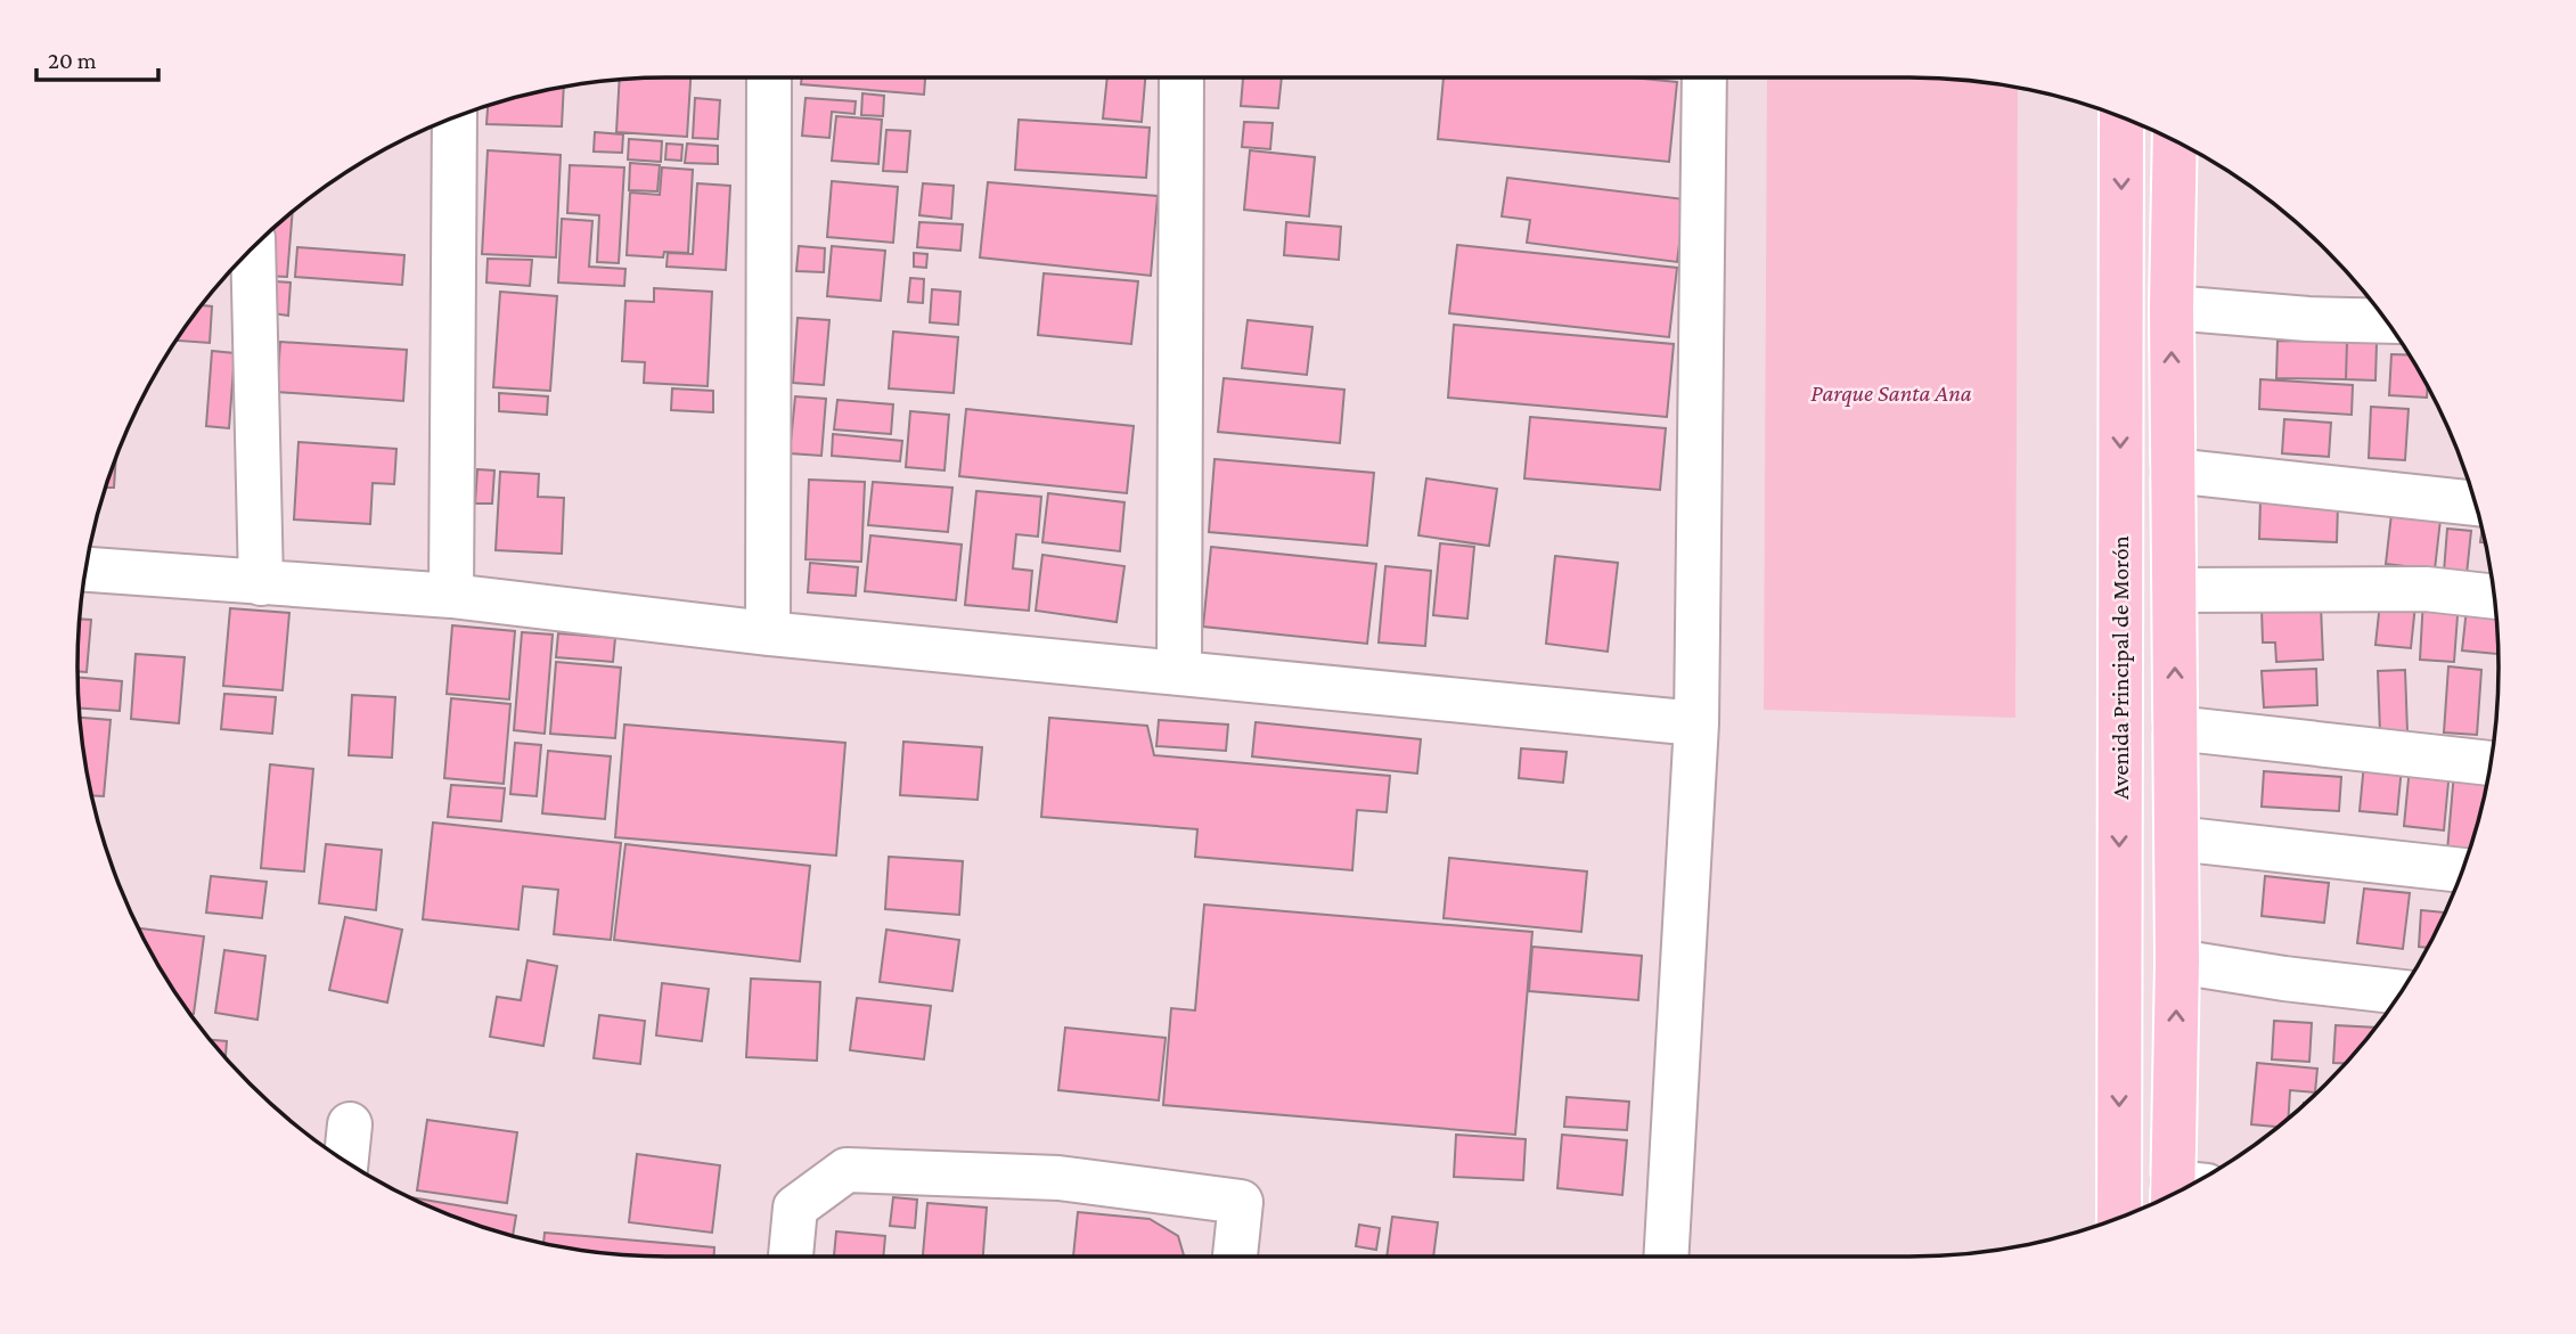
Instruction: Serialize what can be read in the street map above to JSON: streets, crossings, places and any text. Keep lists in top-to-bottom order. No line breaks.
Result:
{"streets":{"main road":["Avenida Principal de Morón"]},"parks":["Parque Santa Ana"],"scale_bar":"20 m"}
